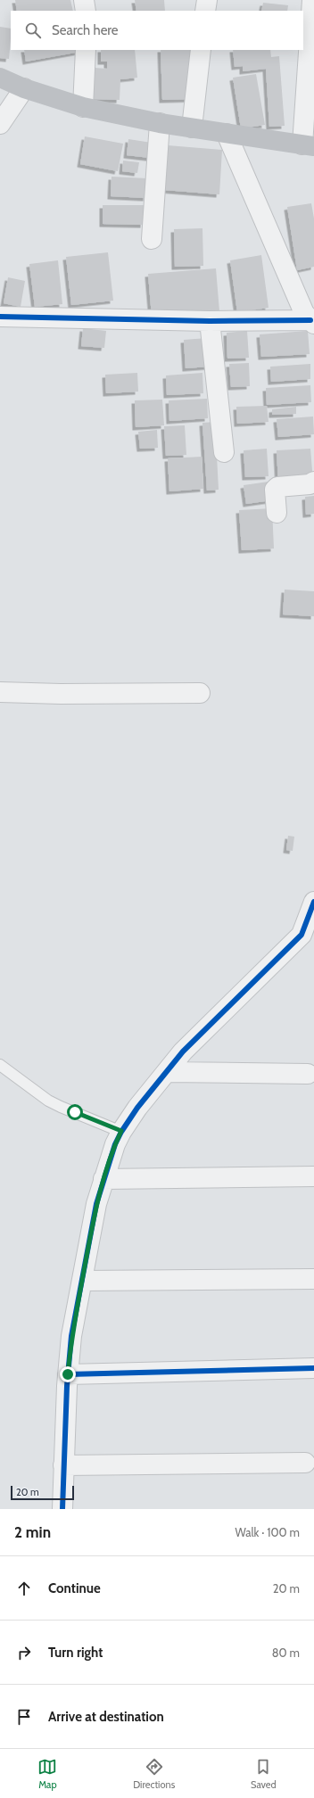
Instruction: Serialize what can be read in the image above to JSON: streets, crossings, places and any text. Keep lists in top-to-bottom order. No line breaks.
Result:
{"scale_bar":"20 m","page":{"search":"Search here","scale":"20 m","heading":["2 min","Walk · 100 m"],"list":[["Continue","20 m"],["Turn right","80 m"],"Arrive at destination"],"nav":["Map","Directions","Saved"]}}
